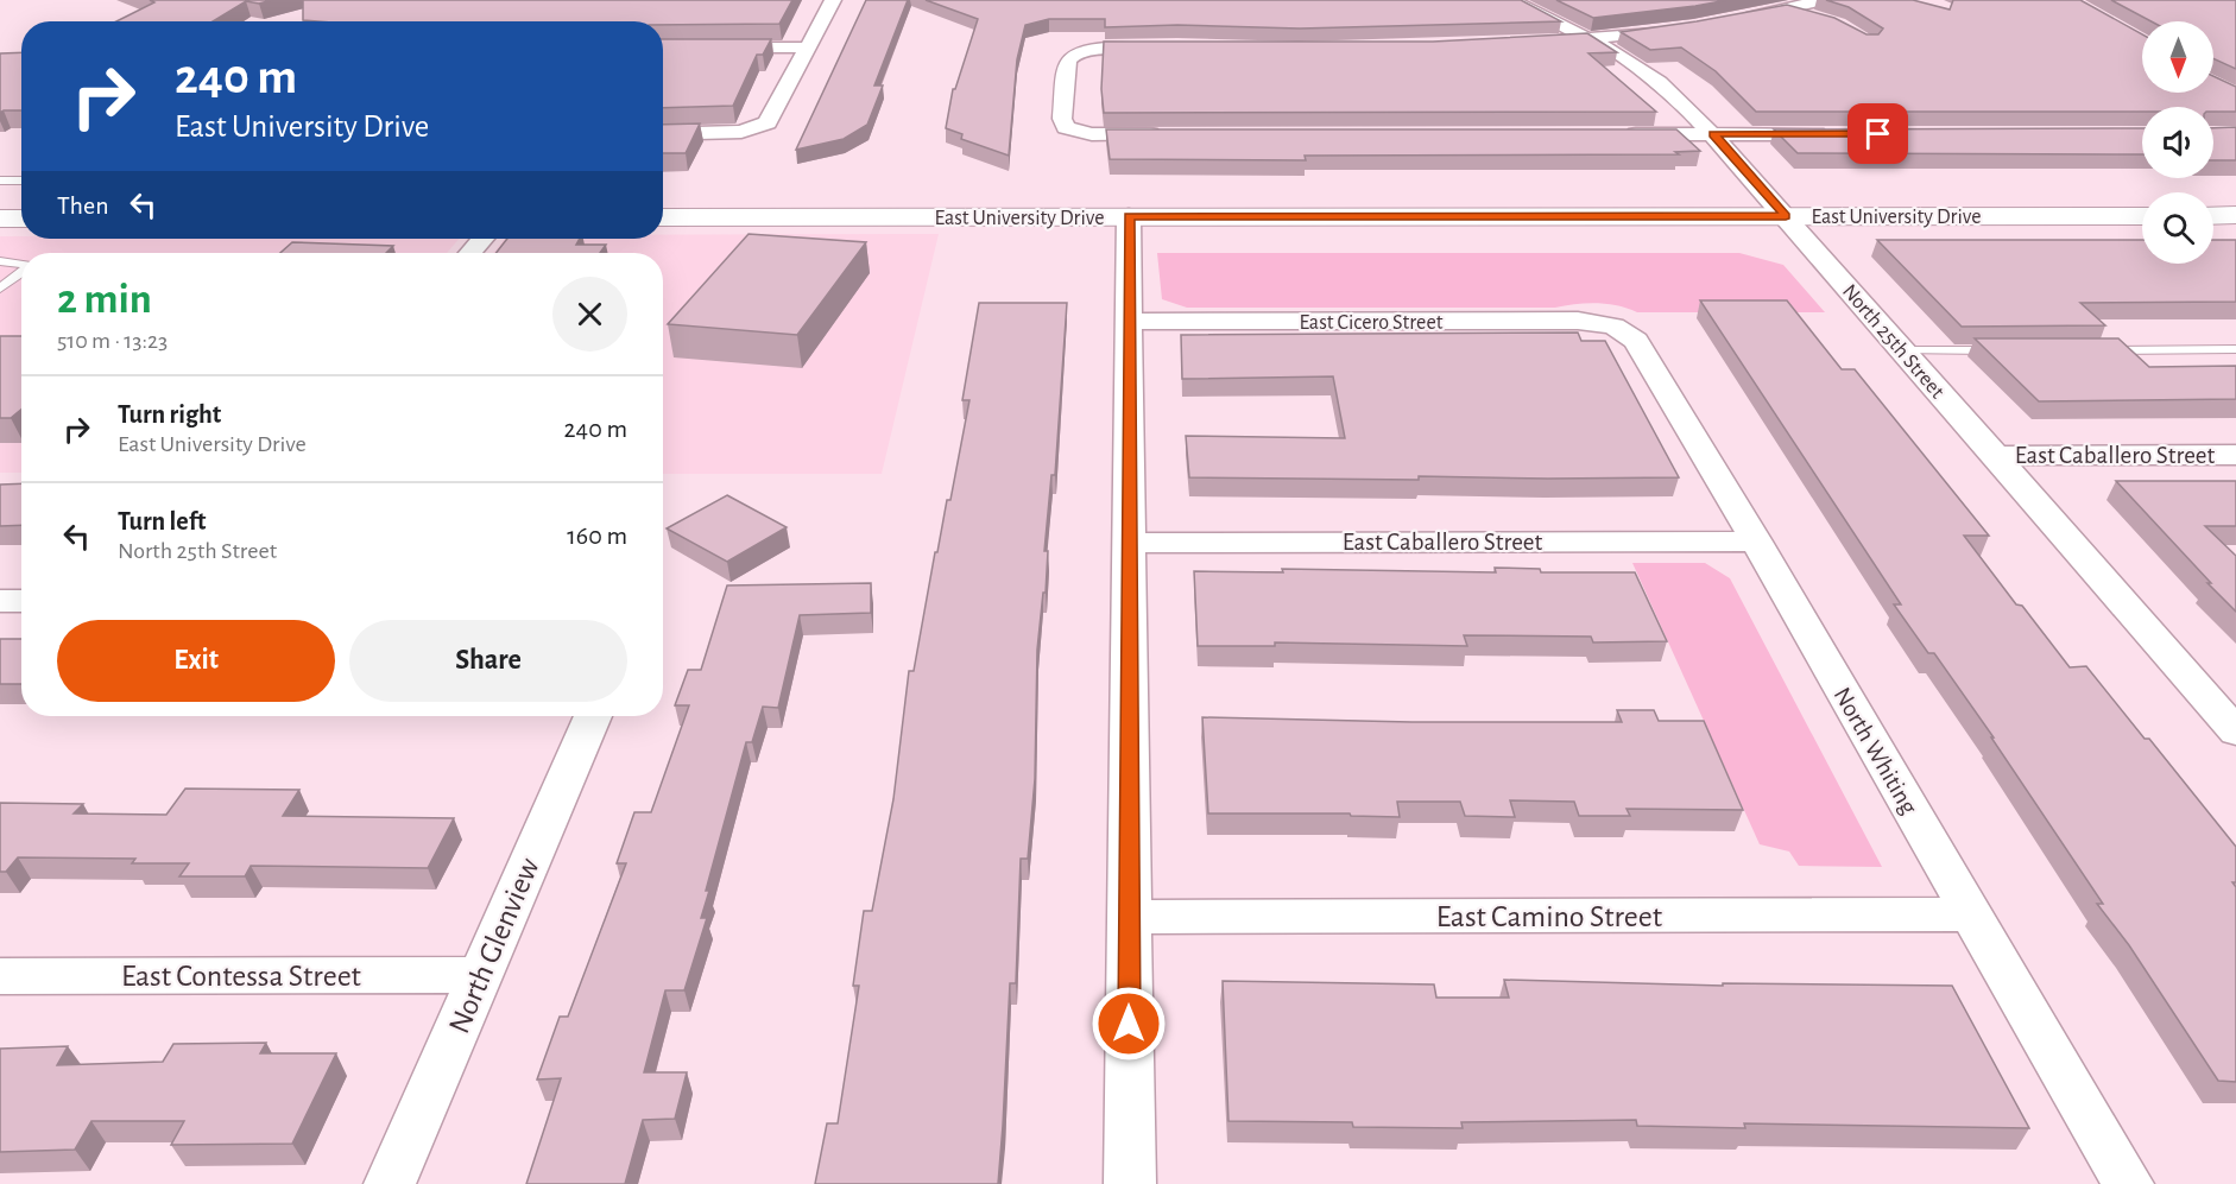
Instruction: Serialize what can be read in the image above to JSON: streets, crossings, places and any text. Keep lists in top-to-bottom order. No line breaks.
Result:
{"streets":{"main road":["East University Drive"],"street":["East Cicero Street","North 25th Street","East Caballero Street","North Whiting","East Camino Street","North Glenview","East Contessa Street"]},"crossings":[["East University Drive","North 25th Street"],["East Cicero Street","North Whiting"],["North 25th Street","East Caballero Street"],["East Caballero Street","North Whiting"],["North Whiting","East Camino Street"],["North Glenview","East Contessa Street"]],"north":"bottom","page":{"turn":["240 m","East University Drive"],"then":"Then","heading":["2 min","510 m · 13:23"],"list":[{"name":"Turn right","note":"East University Drive","value":"240 m"},{"name":"Turn left","note":"North 25th Street","value":"160 m"}],"buttons":["Exit","Share"]}}
